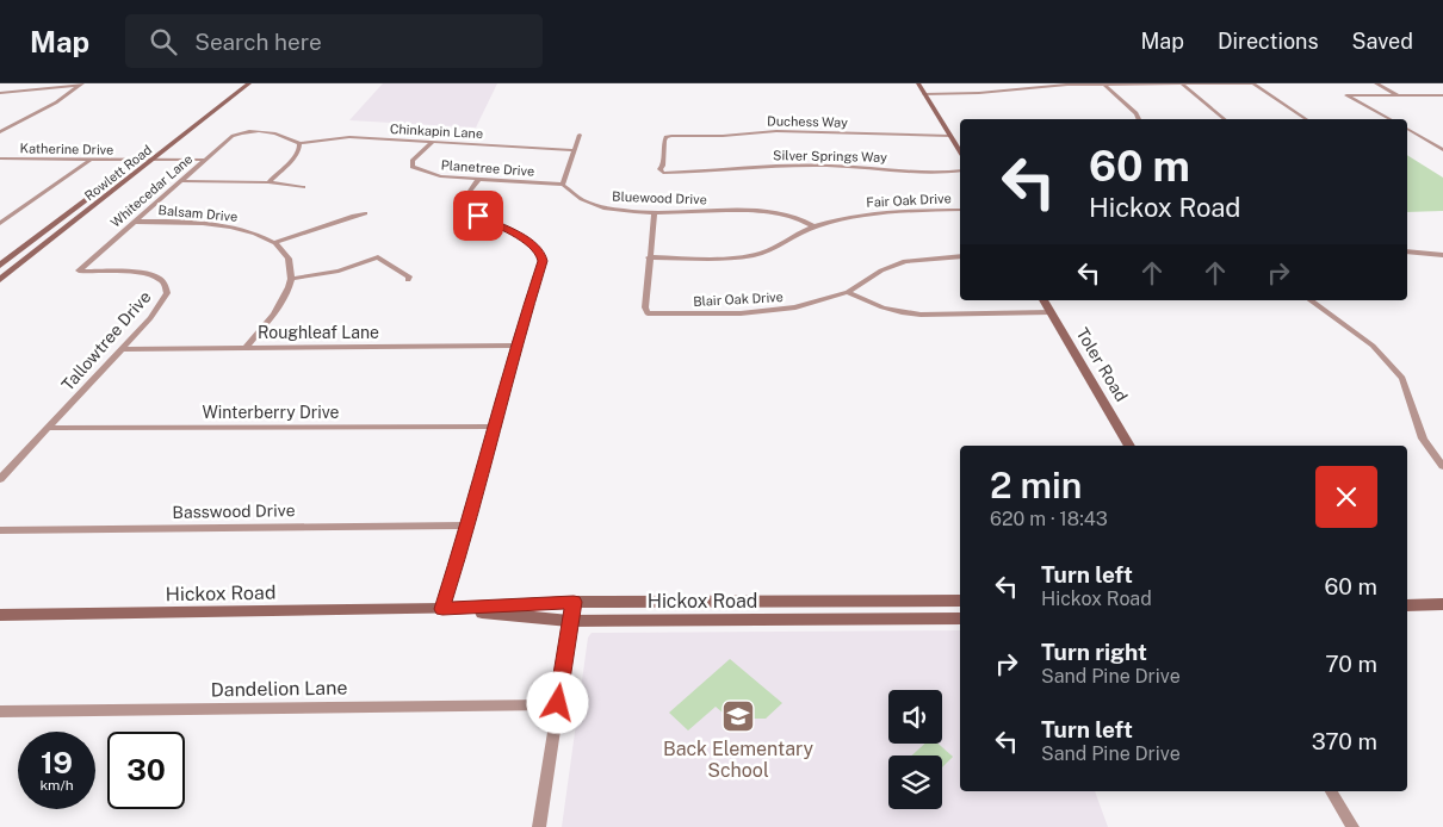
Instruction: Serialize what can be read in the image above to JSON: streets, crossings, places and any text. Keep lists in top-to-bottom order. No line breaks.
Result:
{"streets":{"street":["Duchess Way","Chinkapin Lane","Katherine Drive","Silver Springs Way","Planetree Drive","Rowlett Road","Whitecedar Lane","Bluewood Drive","Fair Oak Drive","Balsam Drive","Blair Oak Drive","Roughleaf Lane","Tallowtree Drive","Toler Road","Winterberry Drive","Basswood Drive","Hickox Road","Dandelion Lane"]},"crossings":[["Duchess Way","Silver Springs Way"],["Chinkapin Lane","Planetree Drive"],["Chinkapin Lane","Whitecedar Lane"],["Katherine Drive","Rowlett Road"],["Katherine Drive","Whitecedar Lane"],["Planetree Drive","Bluewood Drive"],["Whitecedar Lane","Balsam Drive"],["Whitecedar Lane","Tallowtree Drive"],["Bluewood Drive","Fair Oak Drive"],["Fair Oak Drive","Blair Oak Drive"],["Roughleaf Lane","Tallowtree Drive"],["Tallowtree Drive","Winterberry Drive"]],"places":{"school or university":["Back Elementary School"]},"page":{"header":"Map","search":"Search here","nav":["Map","Directions","Saved"],"turn":["60 m","Hickox Road"],"heading":["2 min","620 m · 18:43"],"list":[{"name":"Turn left","note":"Hickox Road","value":"60 m"},{"name":"Turn right","note":"Sand Pine Drive","value":"70 m"},{"name":"Turn left","note":"Sand Pine Drive","value":"370 m"}],"speed":"19 km/h","limit":"30"}}
